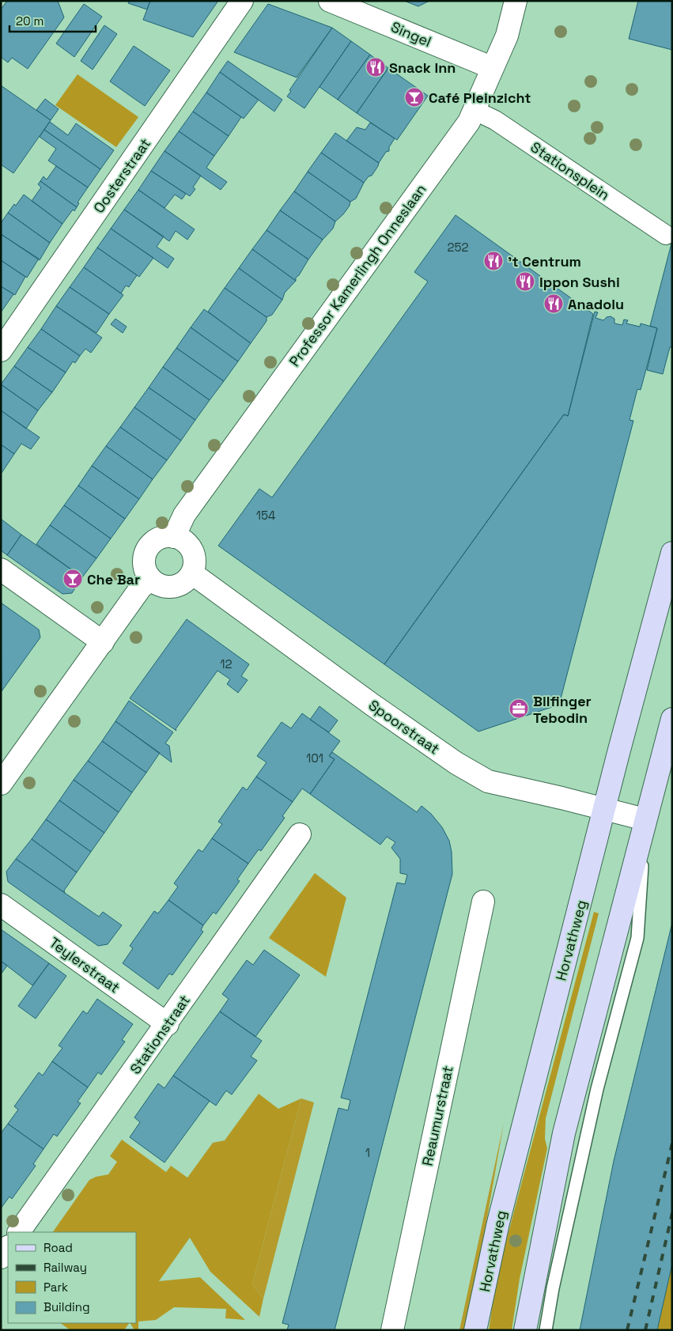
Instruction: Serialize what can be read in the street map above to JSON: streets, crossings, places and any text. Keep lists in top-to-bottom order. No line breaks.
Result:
{"streets":{"main road":["Horvathweg"],"street":["Singel","Stationsplein","Oosterstraat","Professor Kamerlingh Onneslaan","Spoorstraat","Teylerstraat","Stationstraat","Reaumurstraat"]},"crossings":[["Singel","Professor Kamerlingh Onneslaan"],["Stationsplein","Professor Kamerlingh Onneslaan"],["Professor Kamerlingh Onneslaan","Spoorstraat"],["Spoorstraat","Horvathweg"],["Teylerstraat","Stationstraat"]],"places":{"restaurant":["Snack Inn","'t Centrum","Ippon Sushi","Anadolu"],"bar":["Café Pleinzicht","Che Bar"],"office":["Bilfinger Tebodin"]},"house_numbers":["252","154","12","101","1"],"legend":["Road","Railway","Park","Building"],"scale_bar":"20 m"}
